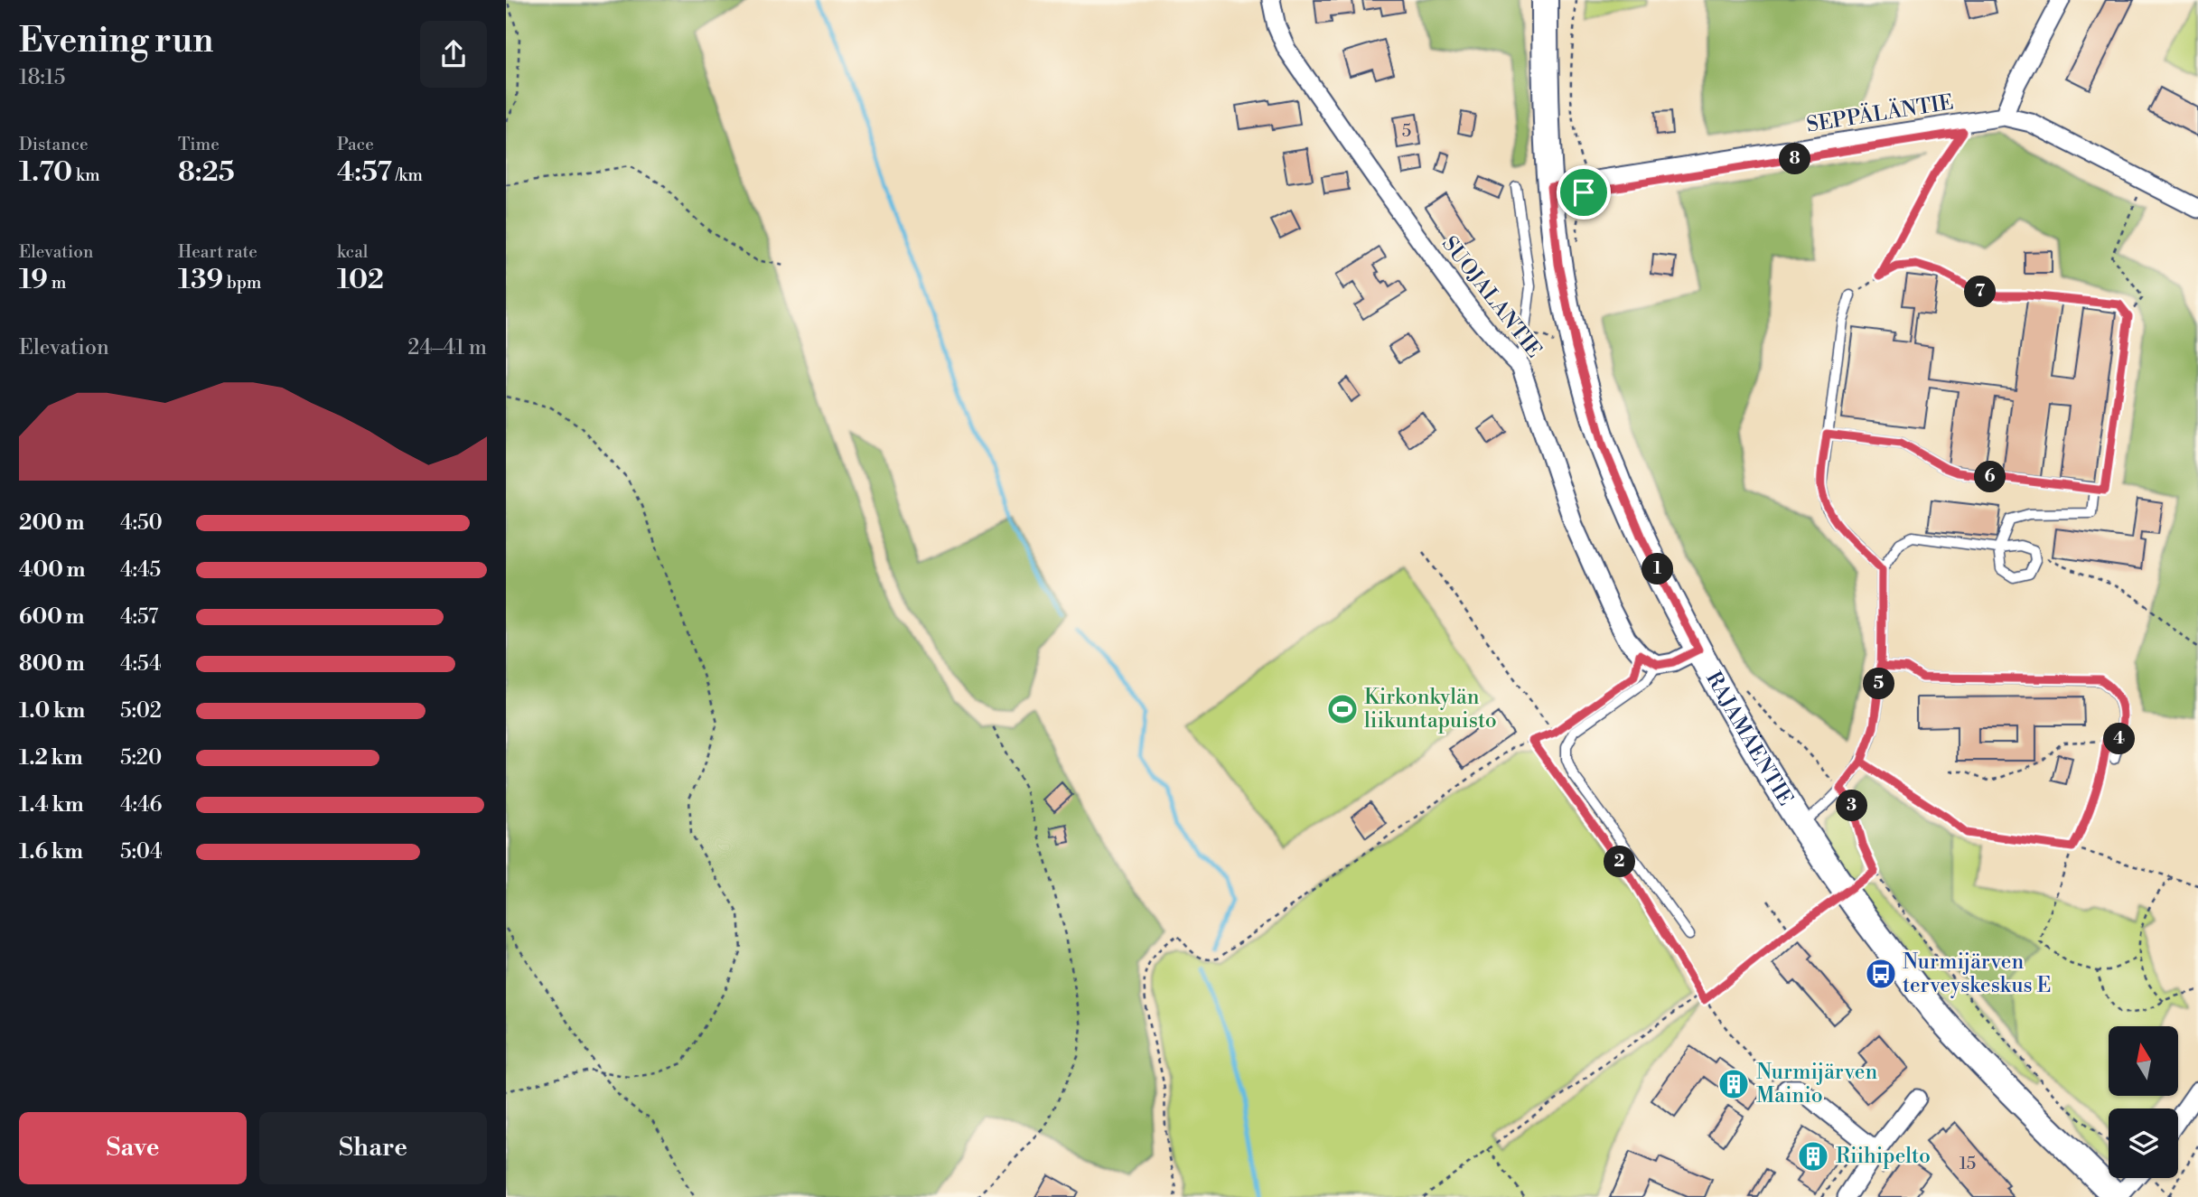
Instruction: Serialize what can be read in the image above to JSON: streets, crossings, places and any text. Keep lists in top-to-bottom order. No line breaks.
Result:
{"streets":{"main road":["RAJAMÄENTIE"],"street":["SEPPÄLÄNTIE","SUOJALANTIE"]},"crossings":[["SEPPÄLÄNTIE","RAJAMÄENTIE"]],"places":{"sports":["Kirkonkylän liikuntapuisto"],"bus stop":["Nurmijärven terveyskeskus E"],"building":["Nurmijärven Mainio","Riihipelto"]},"house_numbers":["5","15"],"north":"top","page":{"heading":["Evening run","18:15"],"stats":[["Distance","1.70 km"],["Time","8:25"],["Pace","4:57 /km"],["Elevation","19 m"],["Heart rate","139 bpm"],["kcal","102"]],"pins":["8","7","6","1","5","4","3","2"],"chart":["Elevation","24–41 m"],"list":[{"name":"200 m","note":"4:50"},{"name":"400 m","note":"4:45"},{"name":"600 m","note":"4:57"},{"name":"800 m","note":"4:54"},{"name":"1.0 km","note":"5:02"},{"name":"1.2 km","note":"5:20"},{"name":"1.4 km","note":"4:46"},{"name":"1.6 km","note":"5:04"}],"buttons":["Save","Share"]}}
